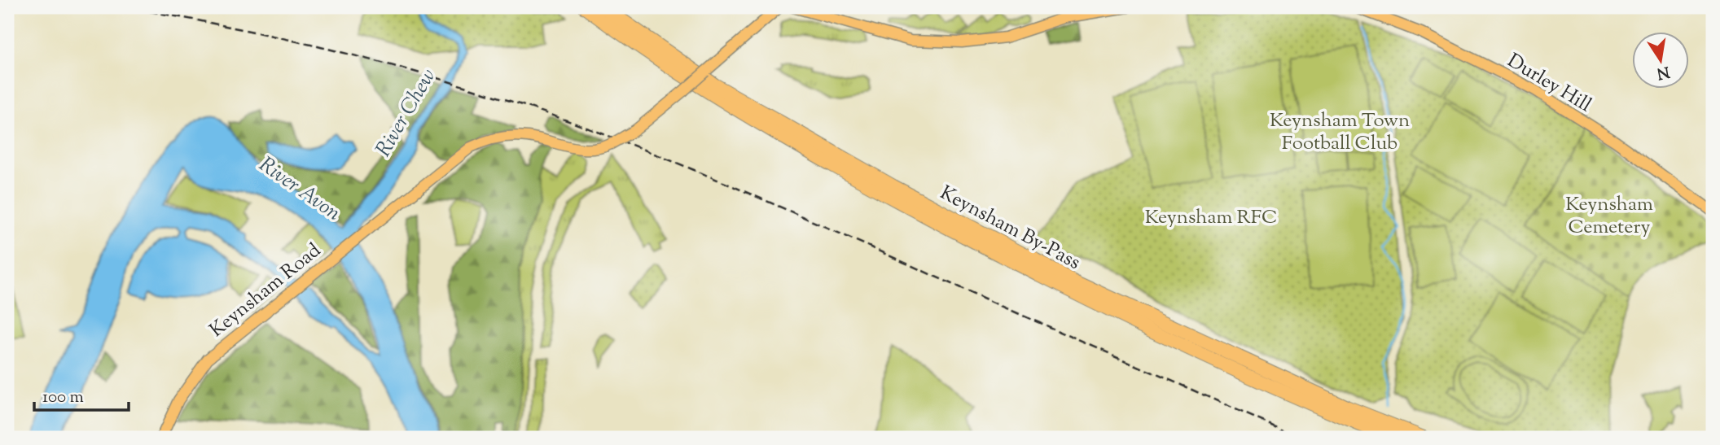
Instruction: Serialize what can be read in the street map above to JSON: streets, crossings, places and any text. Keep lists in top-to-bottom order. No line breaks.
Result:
{"streets":{"highway":["Keynsham By-Pass"],"main road":["Durley Hill","Keynsham Road"]},"water":["River Chew","River Avon"],"parks":["Keynsham Town Football Club","Keynsham Cemetery","Keynsham RFC"],"scale_bar":"100 m","north":"bottom"}
